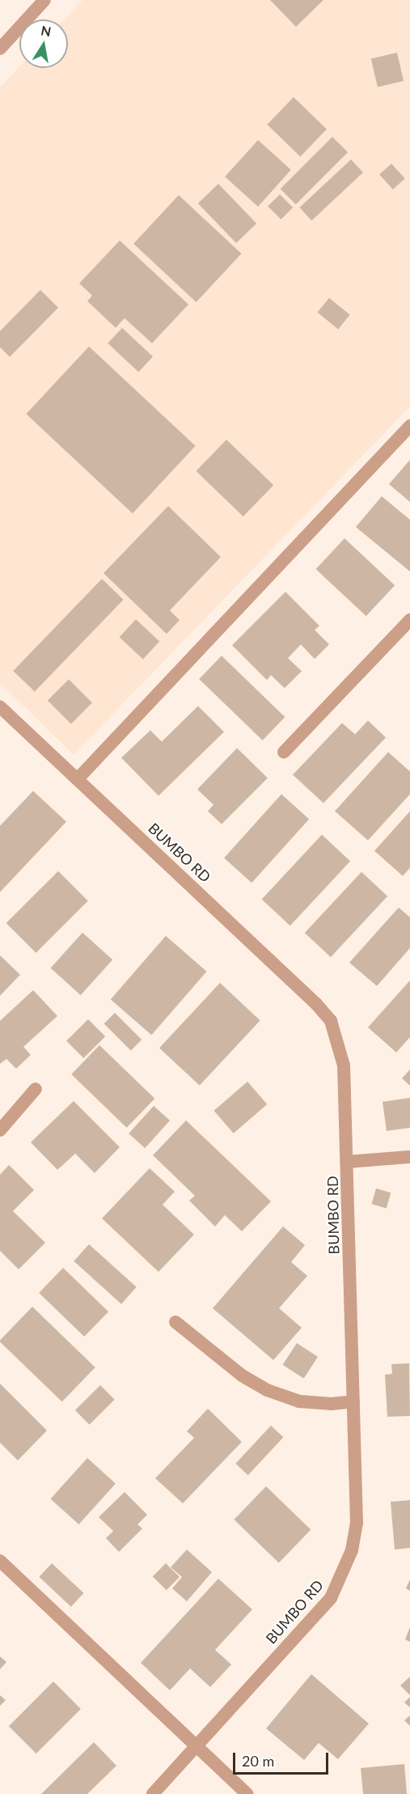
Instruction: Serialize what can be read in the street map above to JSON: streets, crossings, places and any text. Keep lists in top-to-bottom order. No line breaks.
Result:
{"streets":{"street":["BUMBO RD"]},"scale_bar":"20 m","north":"top"}
